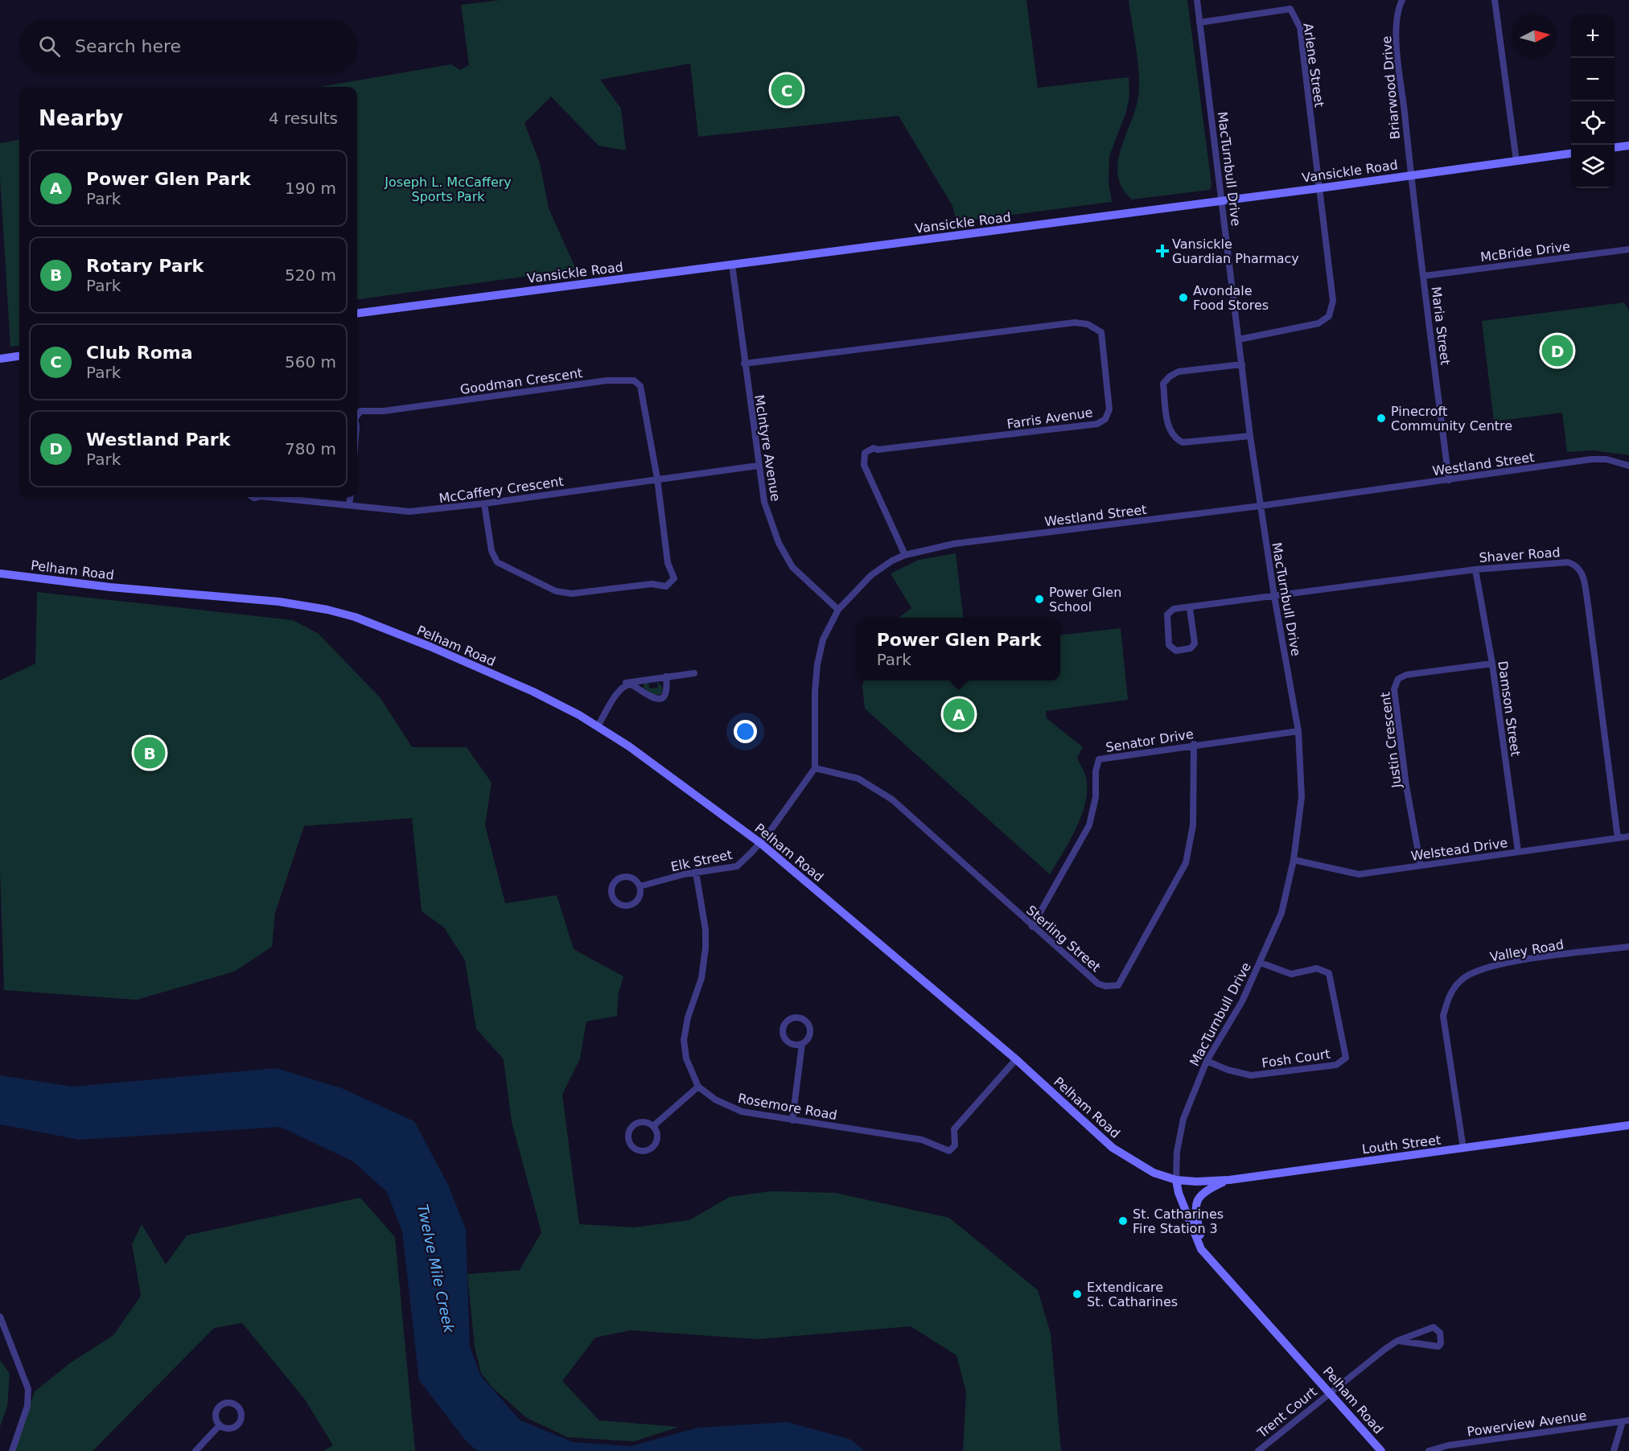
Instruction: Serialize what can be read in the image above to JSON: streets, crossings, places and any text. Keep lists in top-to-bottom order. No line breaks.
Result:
{"streets":{"main road":["Vansickle Road","Pelham Road","Louth Street"],"street":["Arlene Street","Briarwood Drive","MacTurnbull Drive","McBride Drive","Maria Street","Goodman Crescent","Farris Avenue","McIntyre Avenue","Westland Street","McCaffery Crescent","Shaver Road","Damson Street","Justin Crescent","Senator Drive","Welstead Drive","Elk Street","Sterling Street","Valley Road","Fosh Court","Rosemore Road","Trent Court","Powerview Avenue"]},"crossings":[["Arlene Street","MacTurnbull Drive"],["Arlene Street","Vansickle Road"],["Briarwood Drive","Vansickle Road"],["Briarwood Drive","Maria Street"],["MacTurnbull Drive","Vansickle Road"],["MacTurnbull Drive","Westland Street"],["MacTurnbull Drive","Shaver Road"],["MacTurnbull Drive","Pelham Road"],["MacTurnbull Drive","Senator Drive"],["MacTurnbull Drive","Welstead Drive"],["MacTurnbull Drive","Fosh Court"],["MacTurnbull Drive","Louth Street"],["Vansickle Road","Maria Street"],["Vansickle Road","McIntyre Avenue"],["McBride Drive","Maria Street"],["Maria Street","Westland Street"],["Goodman Crescent","McCaffery Crescent"],["Farris Avenue","McIntyre Avenue"],["Farris Avenue","Westland Street"],["McIntyre Avenue","Westland Street"],["McIntyre Avenue","McCaffery Crescent"],["Westland Street","Sterling Street"],["Shaver Road","Damson Street"],["Shaver Road","Welstead Drive"],["Pelham Road","Elk Street"],["Pelham Road","Rosemore Road"],["Pelham Road","Louth Street"],["Pelham Road","Trent Court"],["Damson Street","Justin Crescent"],["Damson Street","Welstead Drive"],["Justin Crescent","Welstead Drive"],["Senator Drive","Sterling Street"],["Elk Street","Rosemore Road"],["Valley Road","Louth Street"]],"water":["Twelve Mile Creek"],"parks":["Joseph L. McCaffery Sports Park"],"places":{"health":["Vansickle Guardian Pharmacy"],"other":["Avondale Food Stores","Pinecroft Community Centre","Power Glen School","St. Catharines Fire Station 3","Extendicare St. Catharines"]},"north":"right","page":{"map_buttons":["+","−"],"search":"Search here","pins":["C","D","A","B"],"heading":["Nearby","4 results"],"list":[{"mark":"A","name":"Power Glen Park","note":"Park","value":"190 m"},{"mark":"B","name":"Rotary Park","note":"Park","value":"520 m"},{"mark":"C","name":"Club Roma","note":"Park","value":"560 m"},{"mark":"D","name":"Westland Park","note":"Park","value":"780 m"}],"popup":["Power Glen Park","Park"]}}
